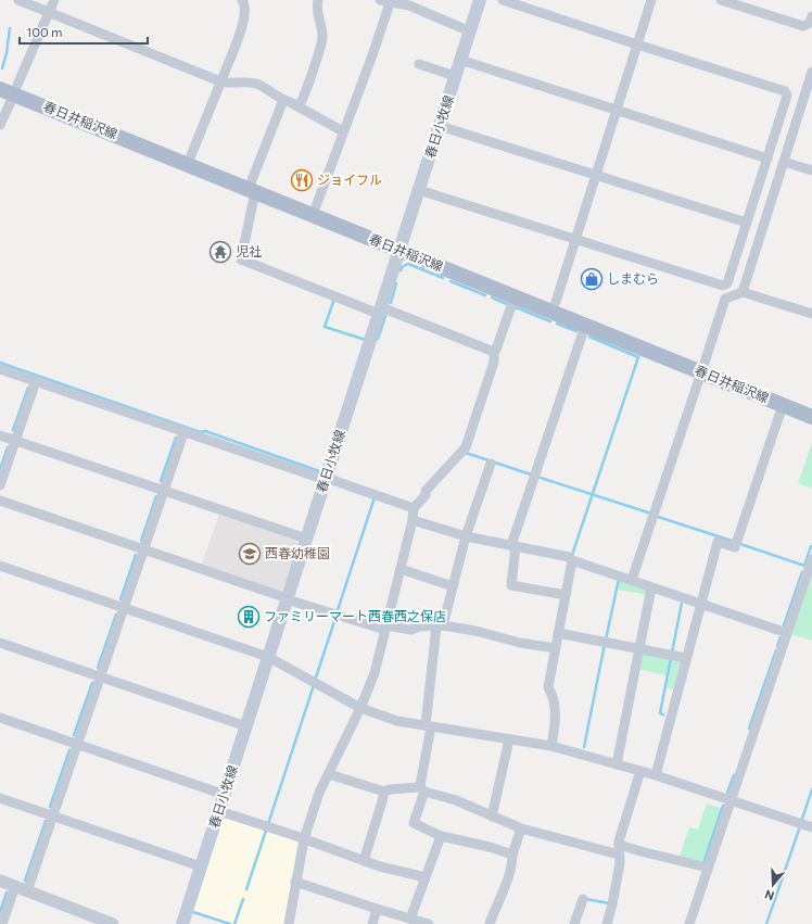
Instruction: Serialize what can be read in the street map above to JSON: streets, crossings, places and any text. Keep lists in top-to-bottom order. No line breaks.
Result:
{"streets":{"main road":["春日井稲沢線","春日小牧線"]},"crossings":[["春日井稲沢線","春日小牧線"]],"places":{"restaurant":["ジョイフル"],"temple":["児社"],"shop":["しまむら"],"school or university":["西春幼稚園"],"building":["ファミリーマート西春西之保店"]},"scale_bar":"100 m","north":"bottom"}
